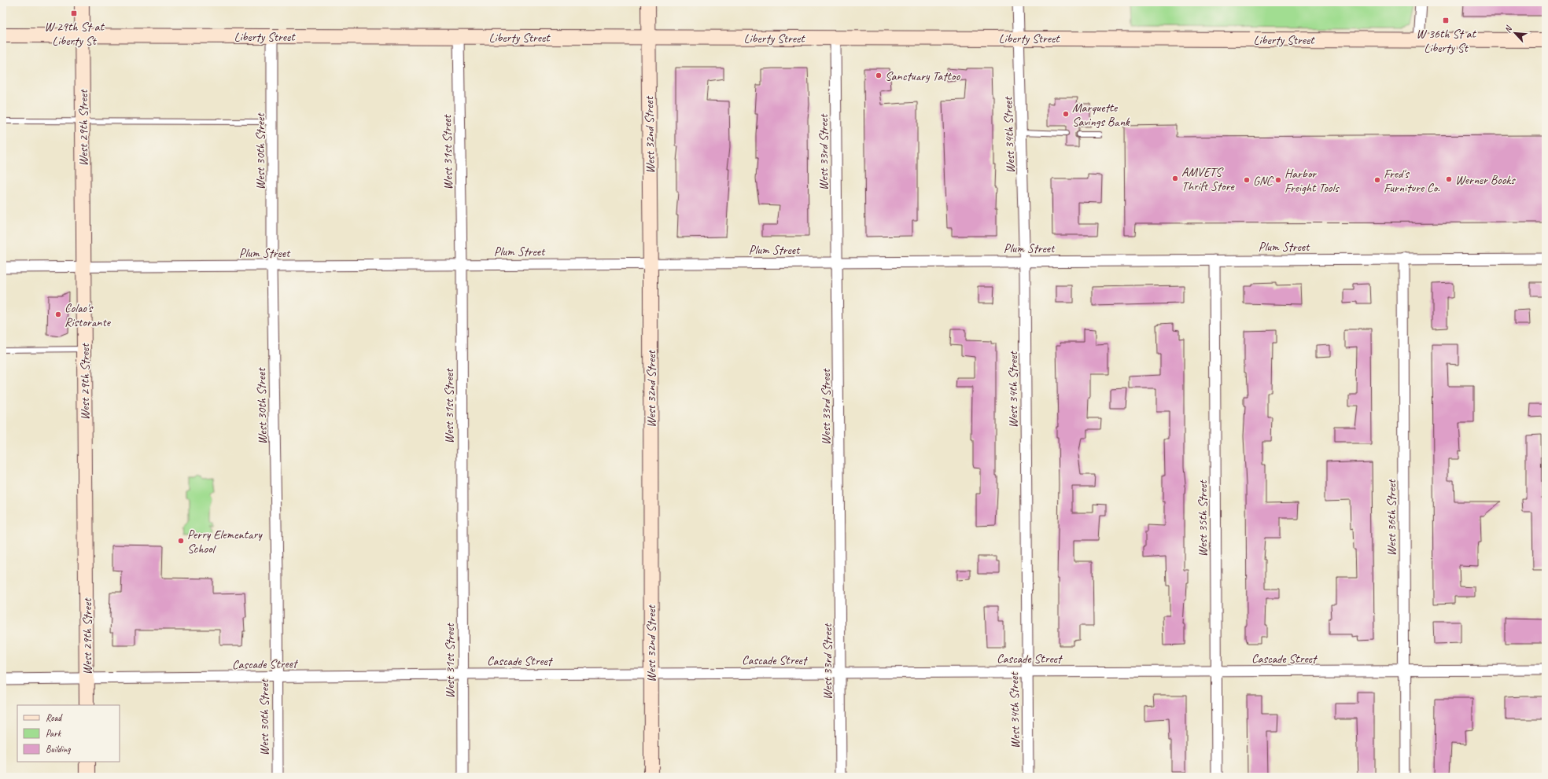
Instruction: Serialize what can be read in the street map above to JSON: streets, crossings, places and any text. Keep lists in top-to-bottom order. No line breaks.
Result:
{"streets":{"street":["Liberty Street","West 29th Street","West 32nd Street","West 34th Street","West 30th Street","West 31st Street","West 33rd Street","Plum Street","West 36th Street","West 35th Street","Cascade Street"]},"crossings":[["Liberty Street","West 29th Street"],["Liberty Street","West 32nd Street"],["Liberty Street","West 34th Street"],["Liberty Street","West 30th Street"],["Liberty Street","West 31st Street"],["Liberty Street","West 33rd Street"],["West 29th Street","Plum Street"],["West 29th Street","Cascade Street"],["West 32nd Street","Plum Street"],["West 32nd Street","Cascade Street"],["West 34th Street","Plum Street"],["West 34th Street","Cascade Street"],["West 30th Street","Plum Street"],["West 30th Street","Cascade Street"],["West 31st Street","Plum Street"],["West 31st Street","Cascade Street"],["West 33rd Street","Plum Street"],["West 33rd Street","Cascade Street"],["Plum Street","West 36th Street"],["Plum Street","West 35th Street"],["West 36th Street","Cascade Street"],["West 35th Street","Cascade Street"]],"places":{"transit":["W 29th St at Liberty St","W 36th St at Liberty St"],"other":["Sanctuary Tattoo","Marquette Savings Bank","AMVETS Thrift Store","Werner Books","GNC","Harbor Freight Tools","Fred's Furniture Co.","Colao's Ristorante","Perry Elementary School"]},"legend":["Road","Park","Building"],"north":"top left"}
